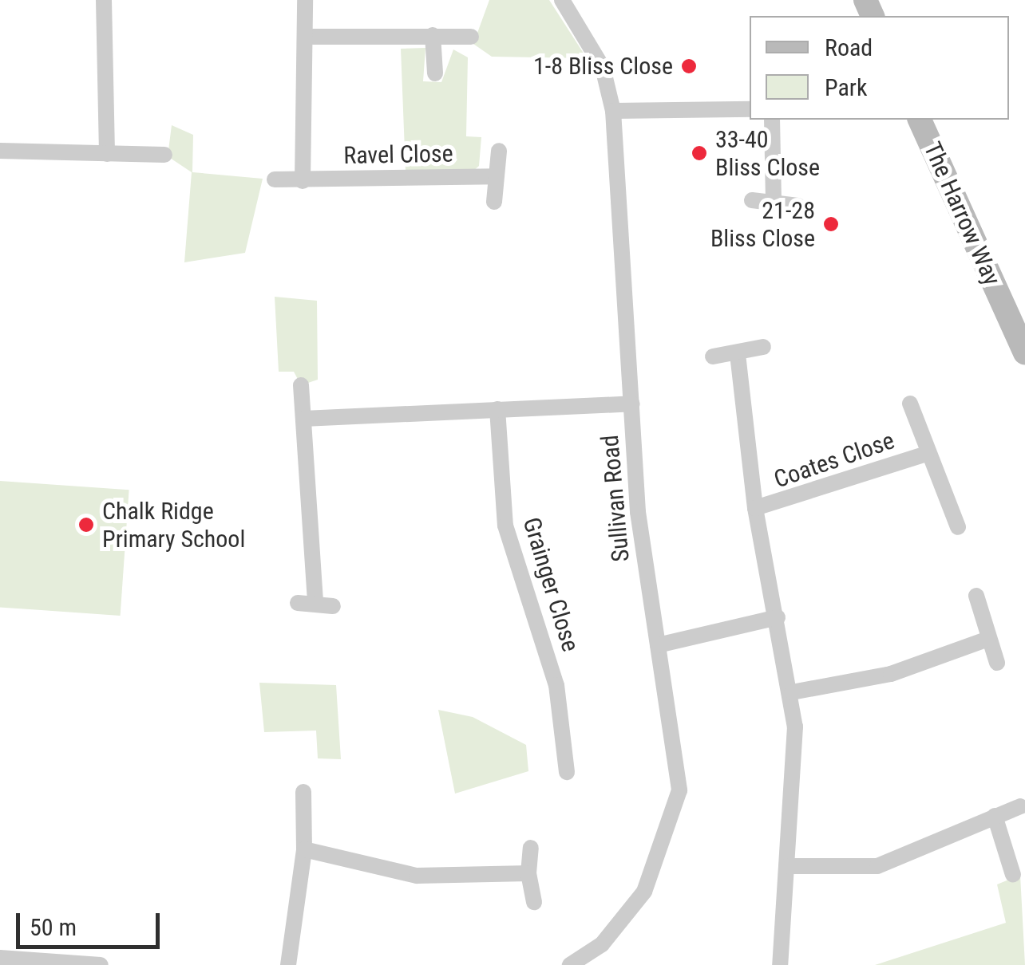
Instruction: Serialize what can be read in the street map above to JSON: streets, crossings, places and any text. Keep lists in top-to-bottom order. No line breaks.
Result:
{"streets":{"street":["Ravel Close","The Harrow Way","Coates Close","Sullivan Road","Grainger Close"]},"places":["1-8 Bliss Close","33-40 Bliss Close","21-28 Bliss Close","Chalk Ridge Primary School"],"legend":["Road","Park"],"scale_bar":"50 m"}
